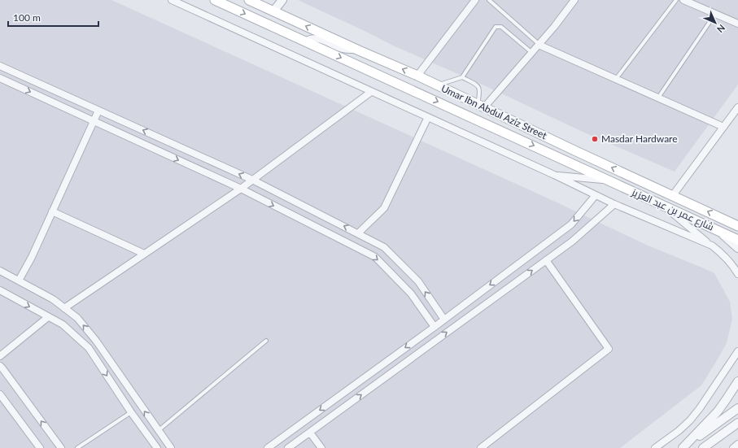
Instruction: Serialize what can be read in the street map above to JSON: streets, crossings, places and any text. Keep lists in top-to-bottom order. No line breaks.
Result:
{"streets":{"main road":["Umar Ibn Abdul Aziz Street","شارع عمر بن عبد العزيز"]},"crossings":[["Umar Ibn Abdul Aziz Street","شارع عمر بن عبد العزيز"]],"places":["Masdar Hardware"],"scale_bar":"100 m","north":"bottom right"}
